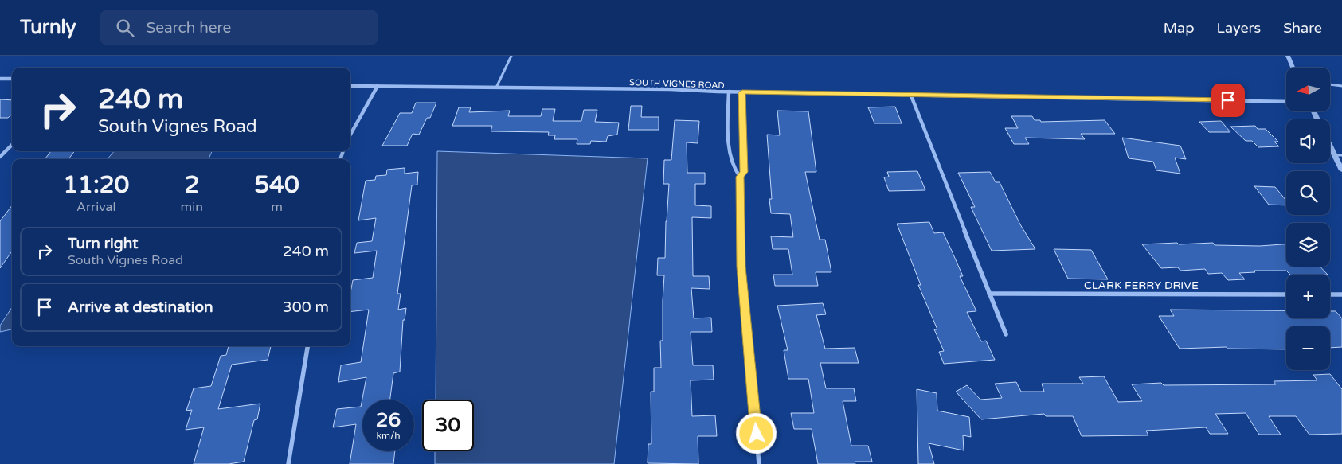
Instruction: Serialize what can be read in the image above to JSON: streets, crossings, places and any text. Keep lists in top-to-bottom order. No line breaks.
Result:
{"streets":{"street":["SOUTH VIGNES ROAD","CLARK FERRY DRIVE"]},"north":"left","page":{"header":"Turnly","search":"Search here","nav":["Map","Layers","Share"],"map_buttons":["+","−"],"turn":["240 m","South Vignes Road"],"eta":["11:20","Arrival","2","min","540","m"],"list":[{"name":"Turn right","note":"South Vignes Road","value":"240 m"},{"name":"Arrive at destination","value":"300 m"}],"speed":"26 km/h","limit":"30"}}
